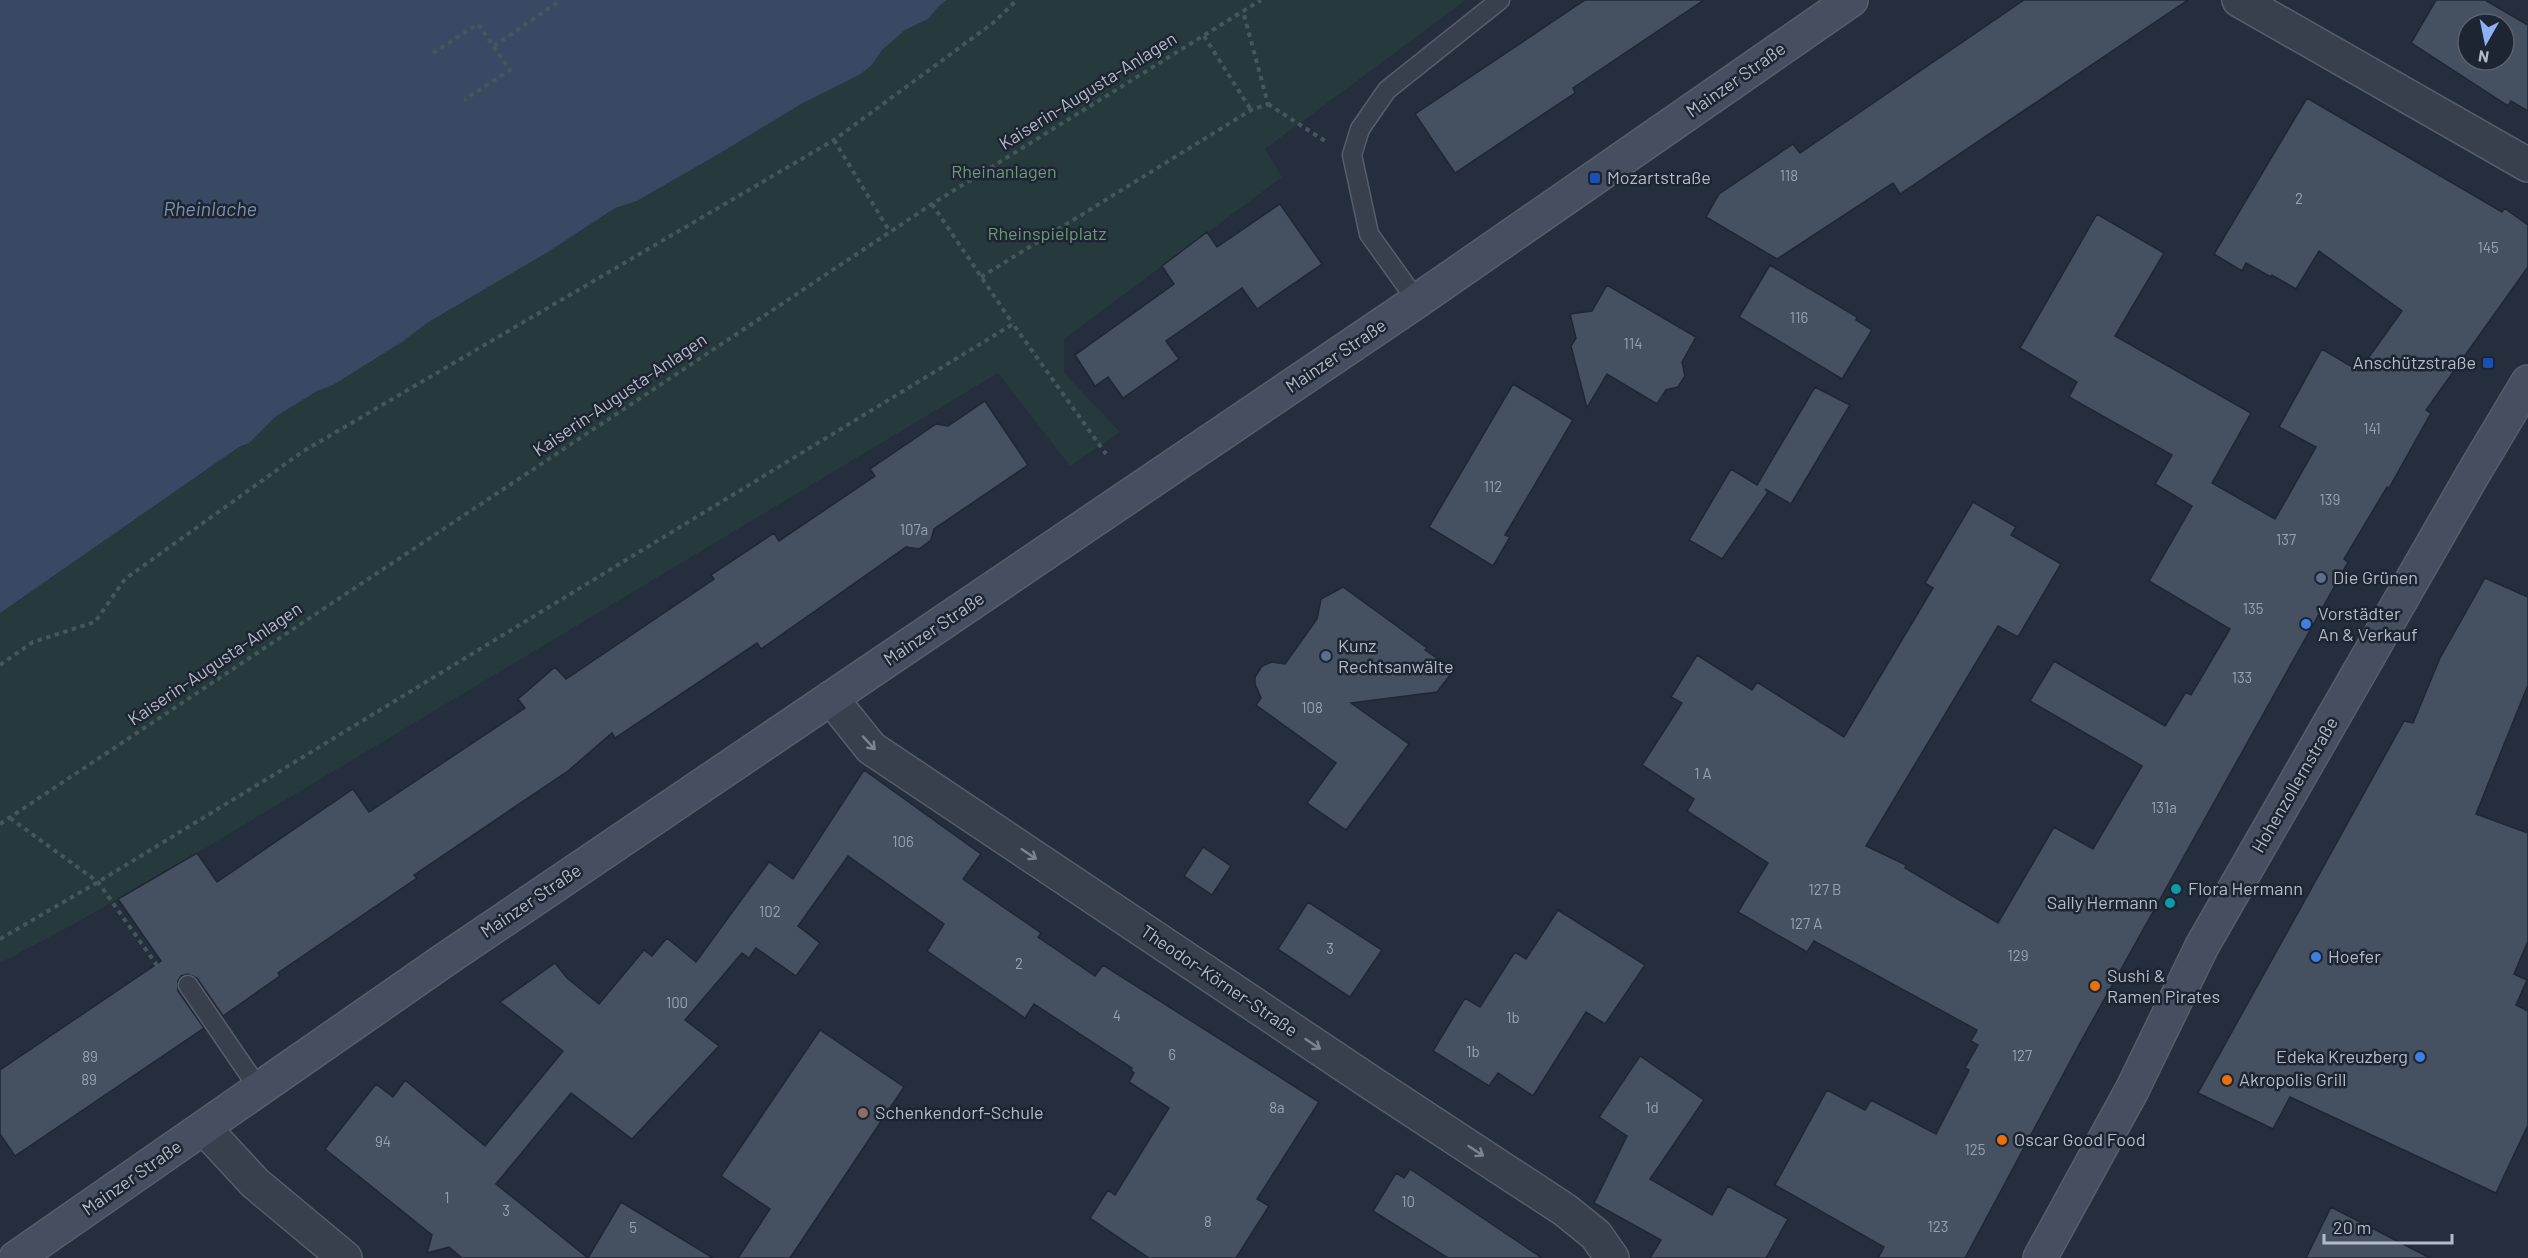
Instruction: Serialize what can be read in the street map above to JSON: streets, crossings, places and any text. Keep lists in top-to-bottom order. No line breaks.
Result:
{"streets":{"street":["Mainzer Straße","Hohenzollernstraße","Theodor-Körner-Straße"],"path":["Kaiserin-Augusta-Anlagen"]},"crossings":[["Mainzer Straße","Theodor-Körner-Straße"]],"one_way":["Theodor-Körner-Straße"],"water":["Rheinlache"],"parks":["Rheinanlagen","Rheinspielplatz"],"places":{"transit":["Mozartstraße","Anschützstraße"],"other":["Die Grünen","Vorstädter An & Verkauf","Kunz Rechtsanwälte","Flora Hermann","Sally Hermann","Hoefer","Sushi & Ramen Pirates","Edeka Kreuzberg","Akropolis Grill","Schenkendorf-Schule","Oscar Good Food"]},"house_numbers":["118","2","145","116","114","141","112","139","107a","137","135","133","108","1 A","131a","106","127 B","102","127 A","3","129","2","100","4","1b","1b","6","127","89","89","8a","1d","94","125","1","10","3","8","123","5"],"scale_bar":"20 m","north":"bottom"}
